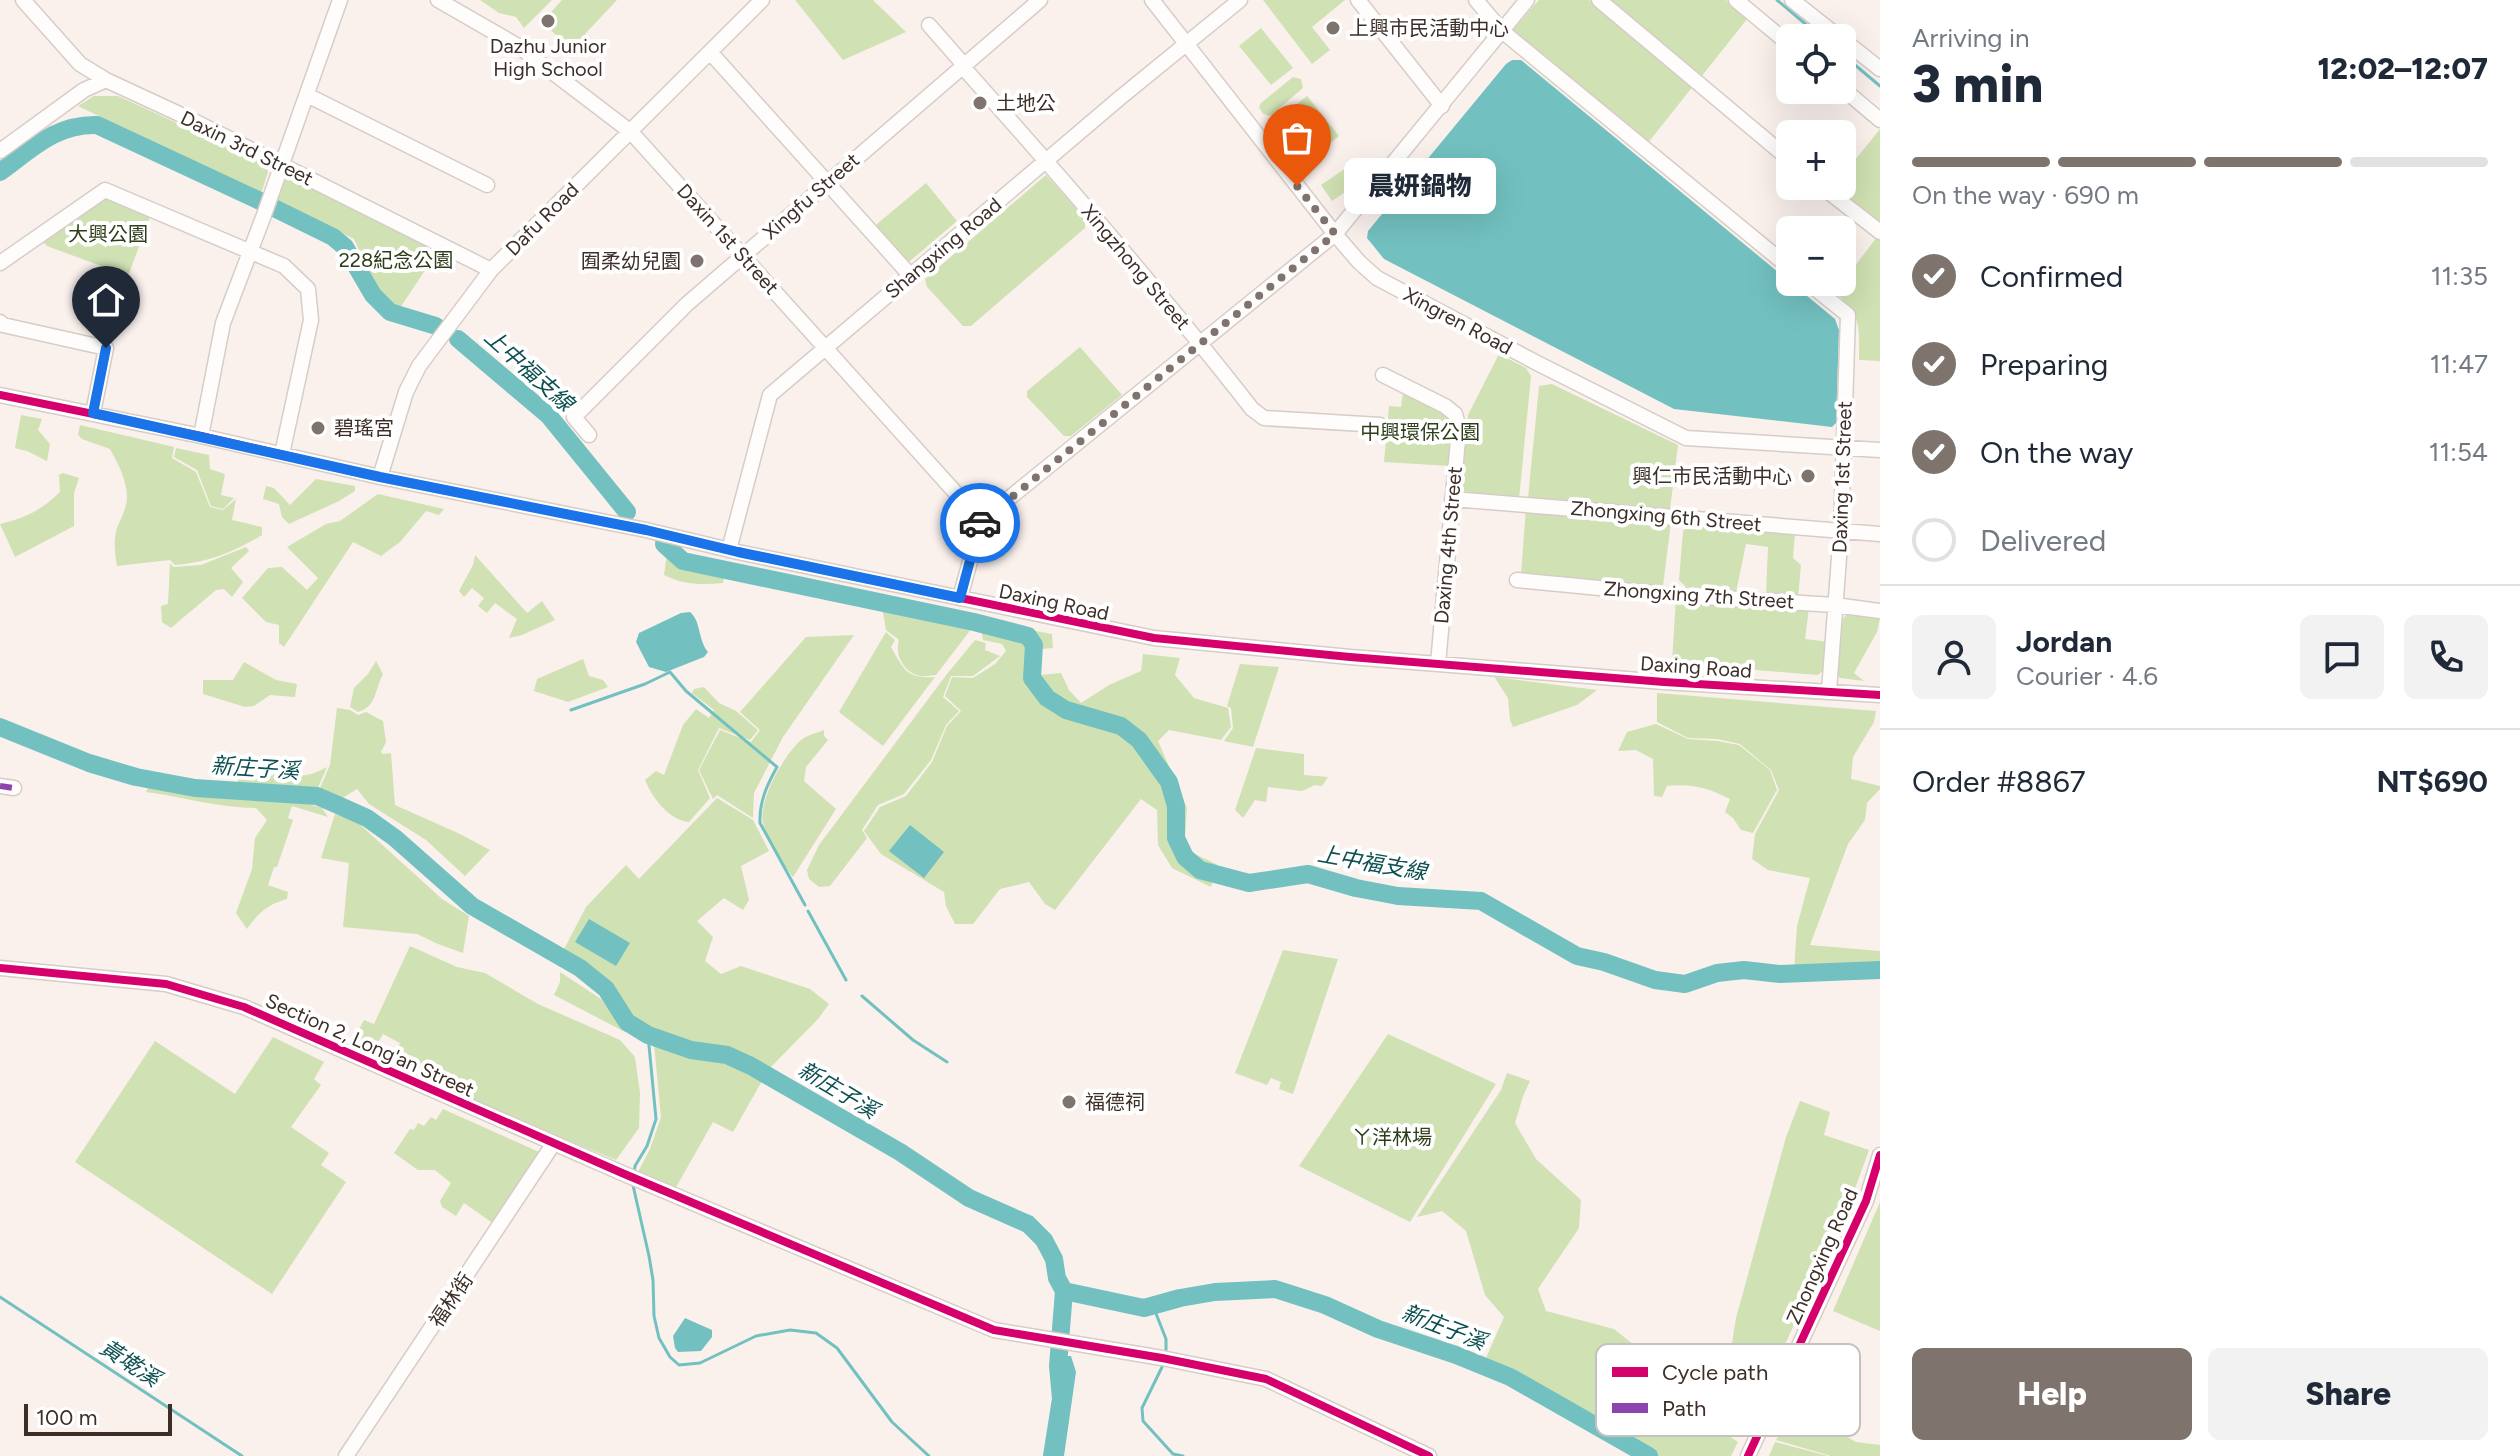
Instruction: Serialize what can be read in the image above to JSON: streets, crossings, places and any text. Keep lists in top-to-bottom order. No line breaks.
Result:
{"streets":{"street":["Daxin 3rd Street","Xingfu Street","Dafu Road","Daxin 1st Street","Shangxing Road","Xingzhong Street","Xingren Road","Daxing 1st Street","Zhongxing 6th Street","Daxing 4th Street","Zhongxing 7th Street","Daxing Road","Section 2, Long'an Street","Zhongxing Road","福林街"]},"crossings":[["Daxin 3rd Street","Dafu Road"],["Xingfu Street","Daxin 1st Street"],["Xingfu Street","Xingzhong Street"],["Dafu Road","Daxin 1st Street"],["Dafu Road","Daxing Road"],["Daxin 1st Street","Shangxing Road"],["Shangxing Road","Xingzhong Street"],["Shangxing Road","Xingren Road"],["Shangxing Road","Daxing Road"],["Xingren Road","Daxing 1st Street"],["Daxing 1st Street","Zhongxing 6th Street"],["Daxing 1st Street","Zhongxing 7th Street"],["Daxing 1st Street","Daxing Road"],["Zhongxing 6th Street","Daxing 4th Street"],["Daxing 4th Street","Daxing Road"],["Section 2, Long'an Street","福林街"]],"water":["上中福支線","新庄子溪","黃墘溪"],"parks":["大興公園","228紀念公園","中興環保公園","ㄚ洋林場"],"places":["Dazhu Junior High School","上興市民活動中心","土地公","晨妍鍋物","囿柔幼兒園","碧瑤宮","興仁市民活動中心","福德祠"],"legend":["Cycle path","Path"],"scale_bar":"100 m","page":{"heading":["3 min","Arriving in","12:02–12:07"],"panel":["Jordan","Courier · 4.6","Order #8867","NT$690"],"map_buttons":["+","−"],"bar":"On the way · 690 m","bubble":"晨妍鍋物","list":[["Confirmed","11:35"],["Preparing","11:47"],["On the way","11:54"],"Delivered"],"buttons":["Help","Share"],"scale":"100 m"}}
